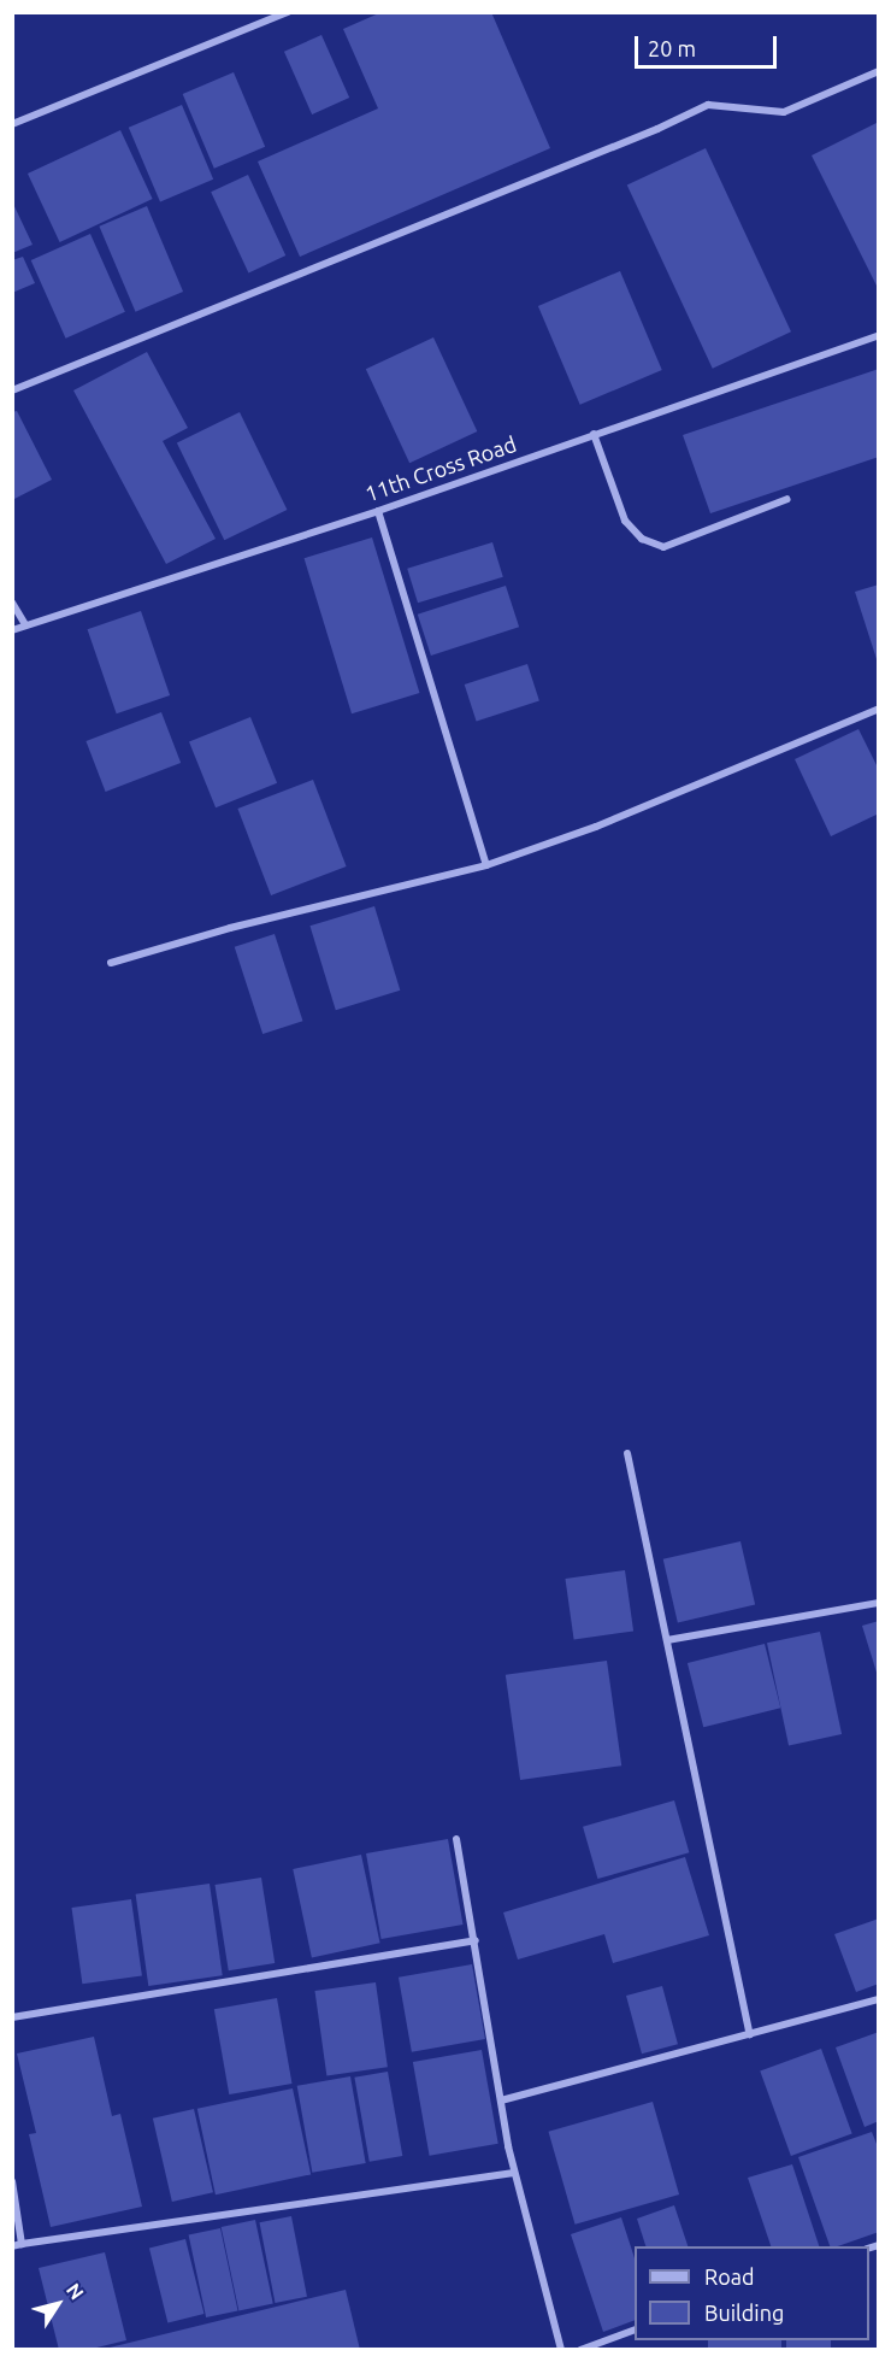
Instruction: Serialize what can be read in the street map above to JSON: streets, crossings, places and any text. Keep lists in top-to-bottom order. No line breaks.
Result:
{"streets":{"street":["11th Cross Road"]},"legend":["Road","Building"],"scale_bar":"20 m","north":"top right"}
